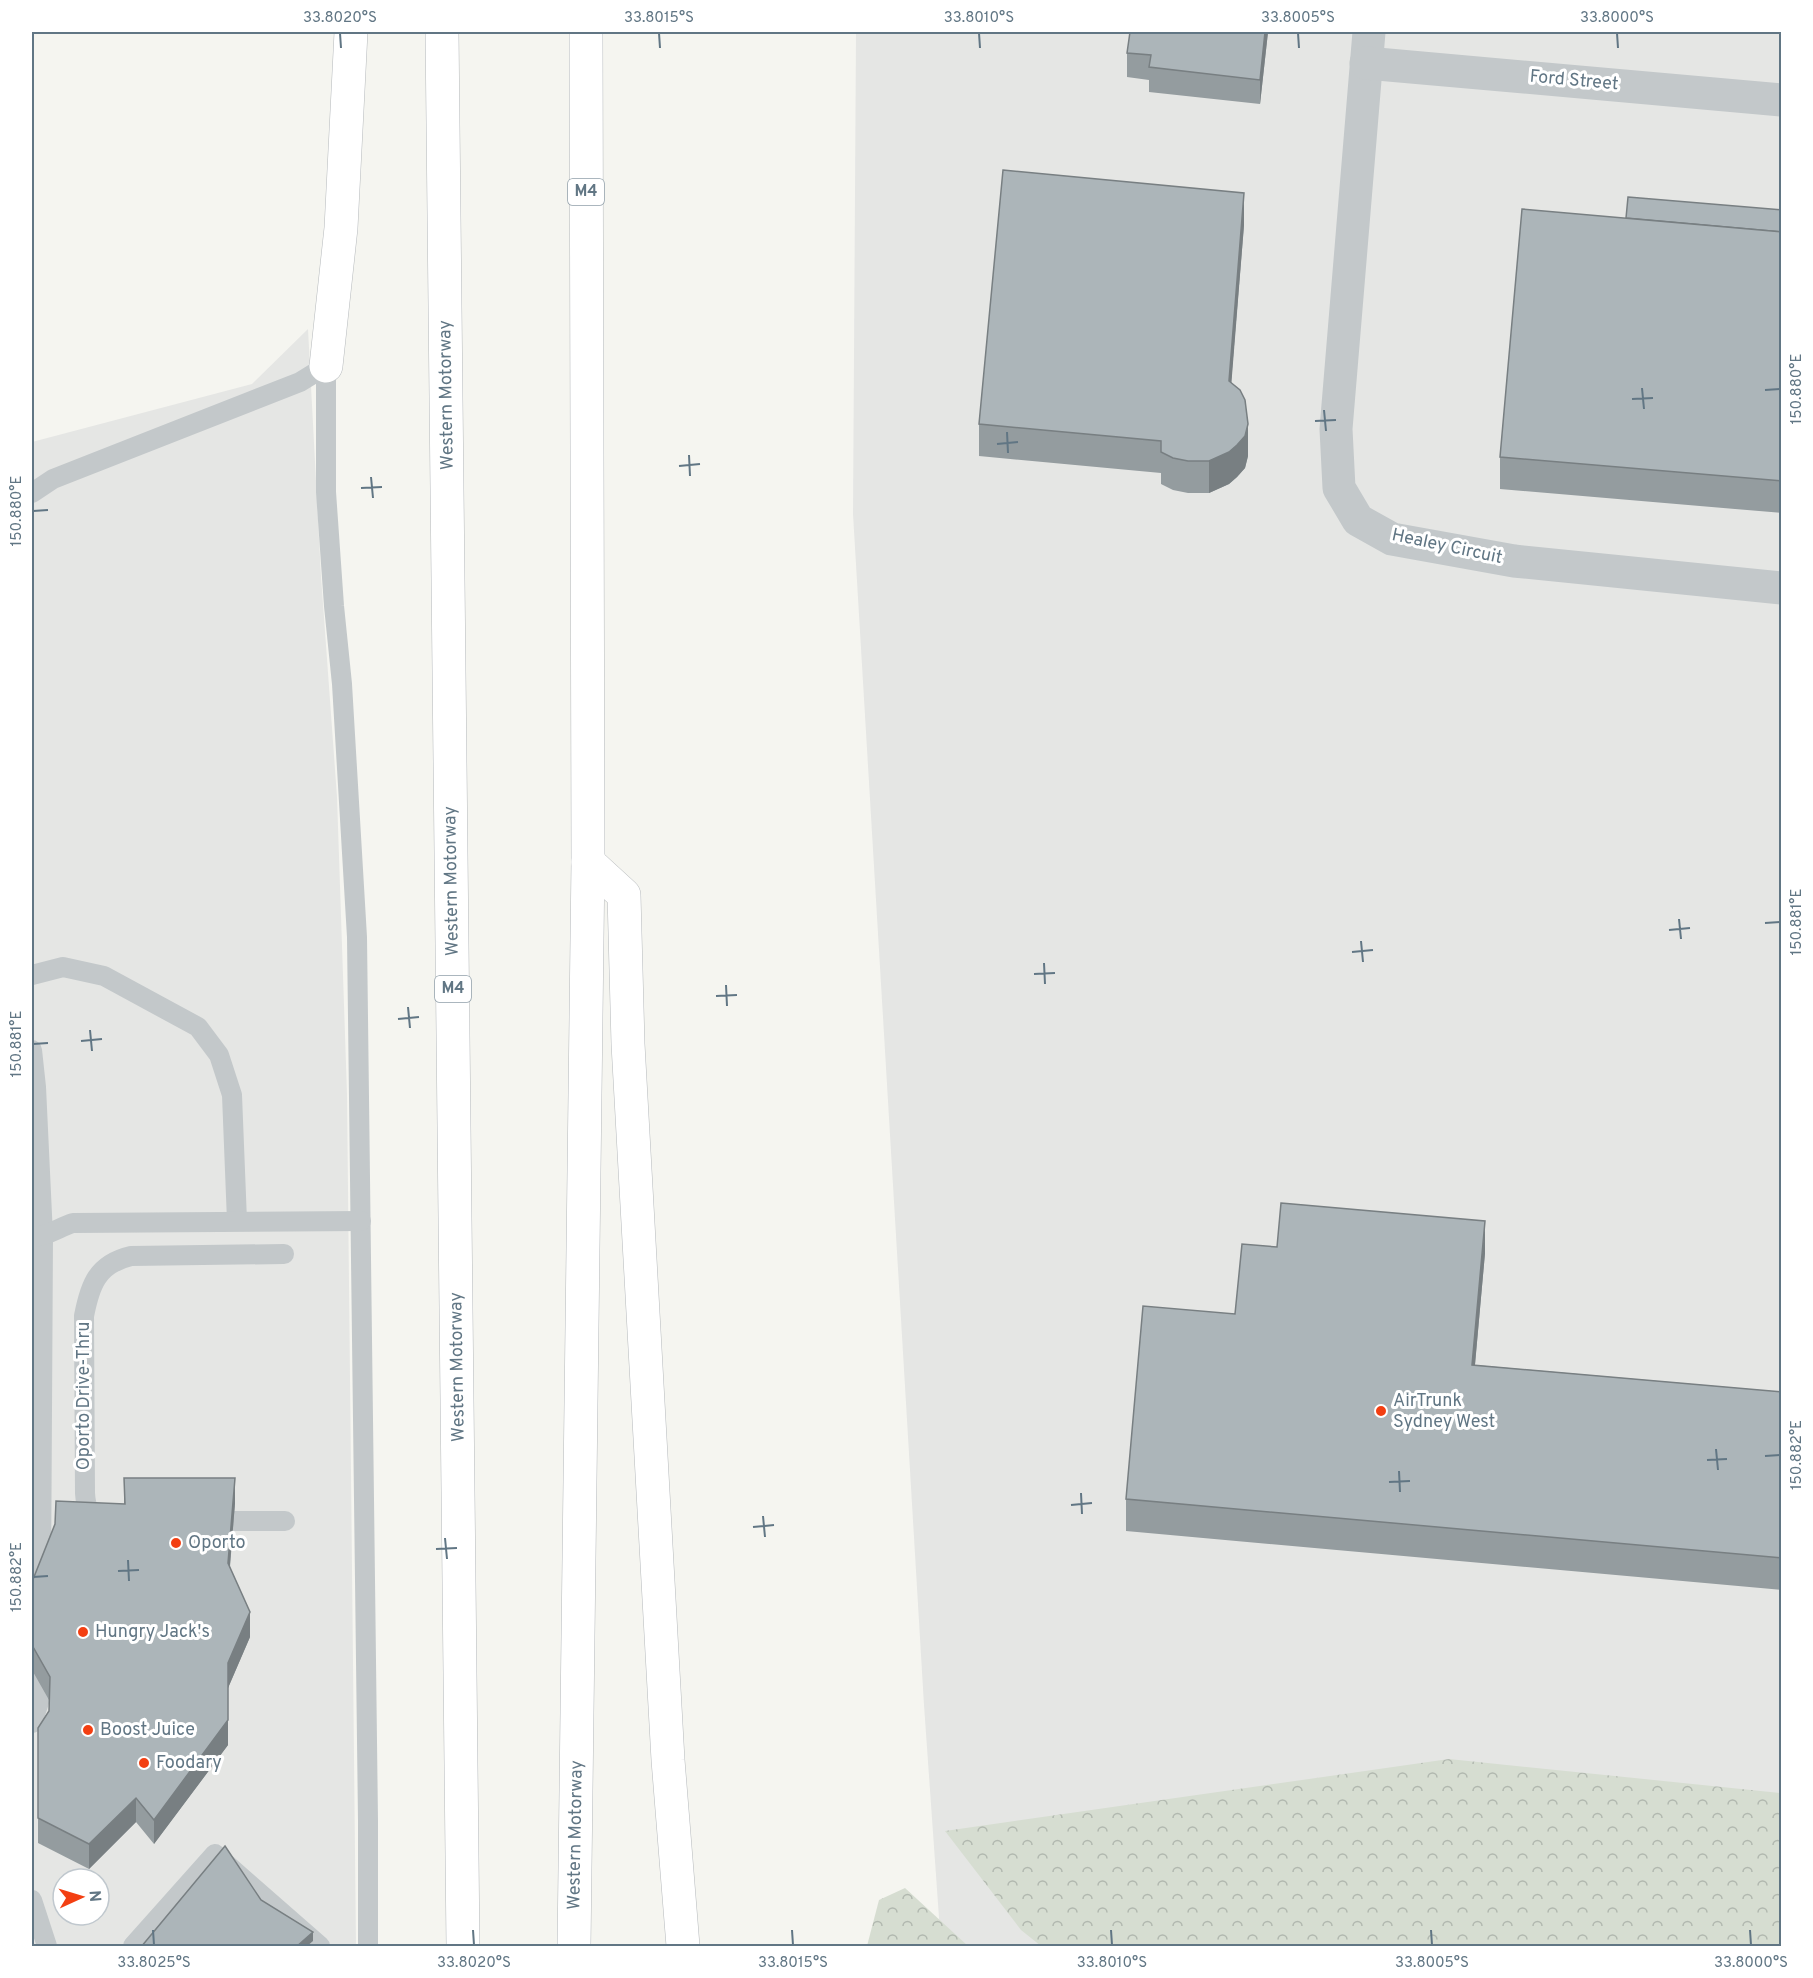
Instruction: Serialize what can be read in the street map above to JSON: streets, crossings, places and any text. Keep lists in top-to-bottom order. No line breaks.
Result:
{"streets":{"highway":["M4","Western Motorway"],"street":["Ford Street","Healey Circuit"],"lane":["Oporto Drive-Thru"]},"crossings":[["Ford Street","Healey Circuit"]],"places":["AirTrunk Sydney West","Oporto","Hungry Jack's","Boost Juice","Foodary"],"north":"right","coordinates":["33.8020°S","33.8015°S","33.8010°S","33.8005°S","33.8000°S","150.880°E","150.881°E","150.882°E","33.8025°S"]}
